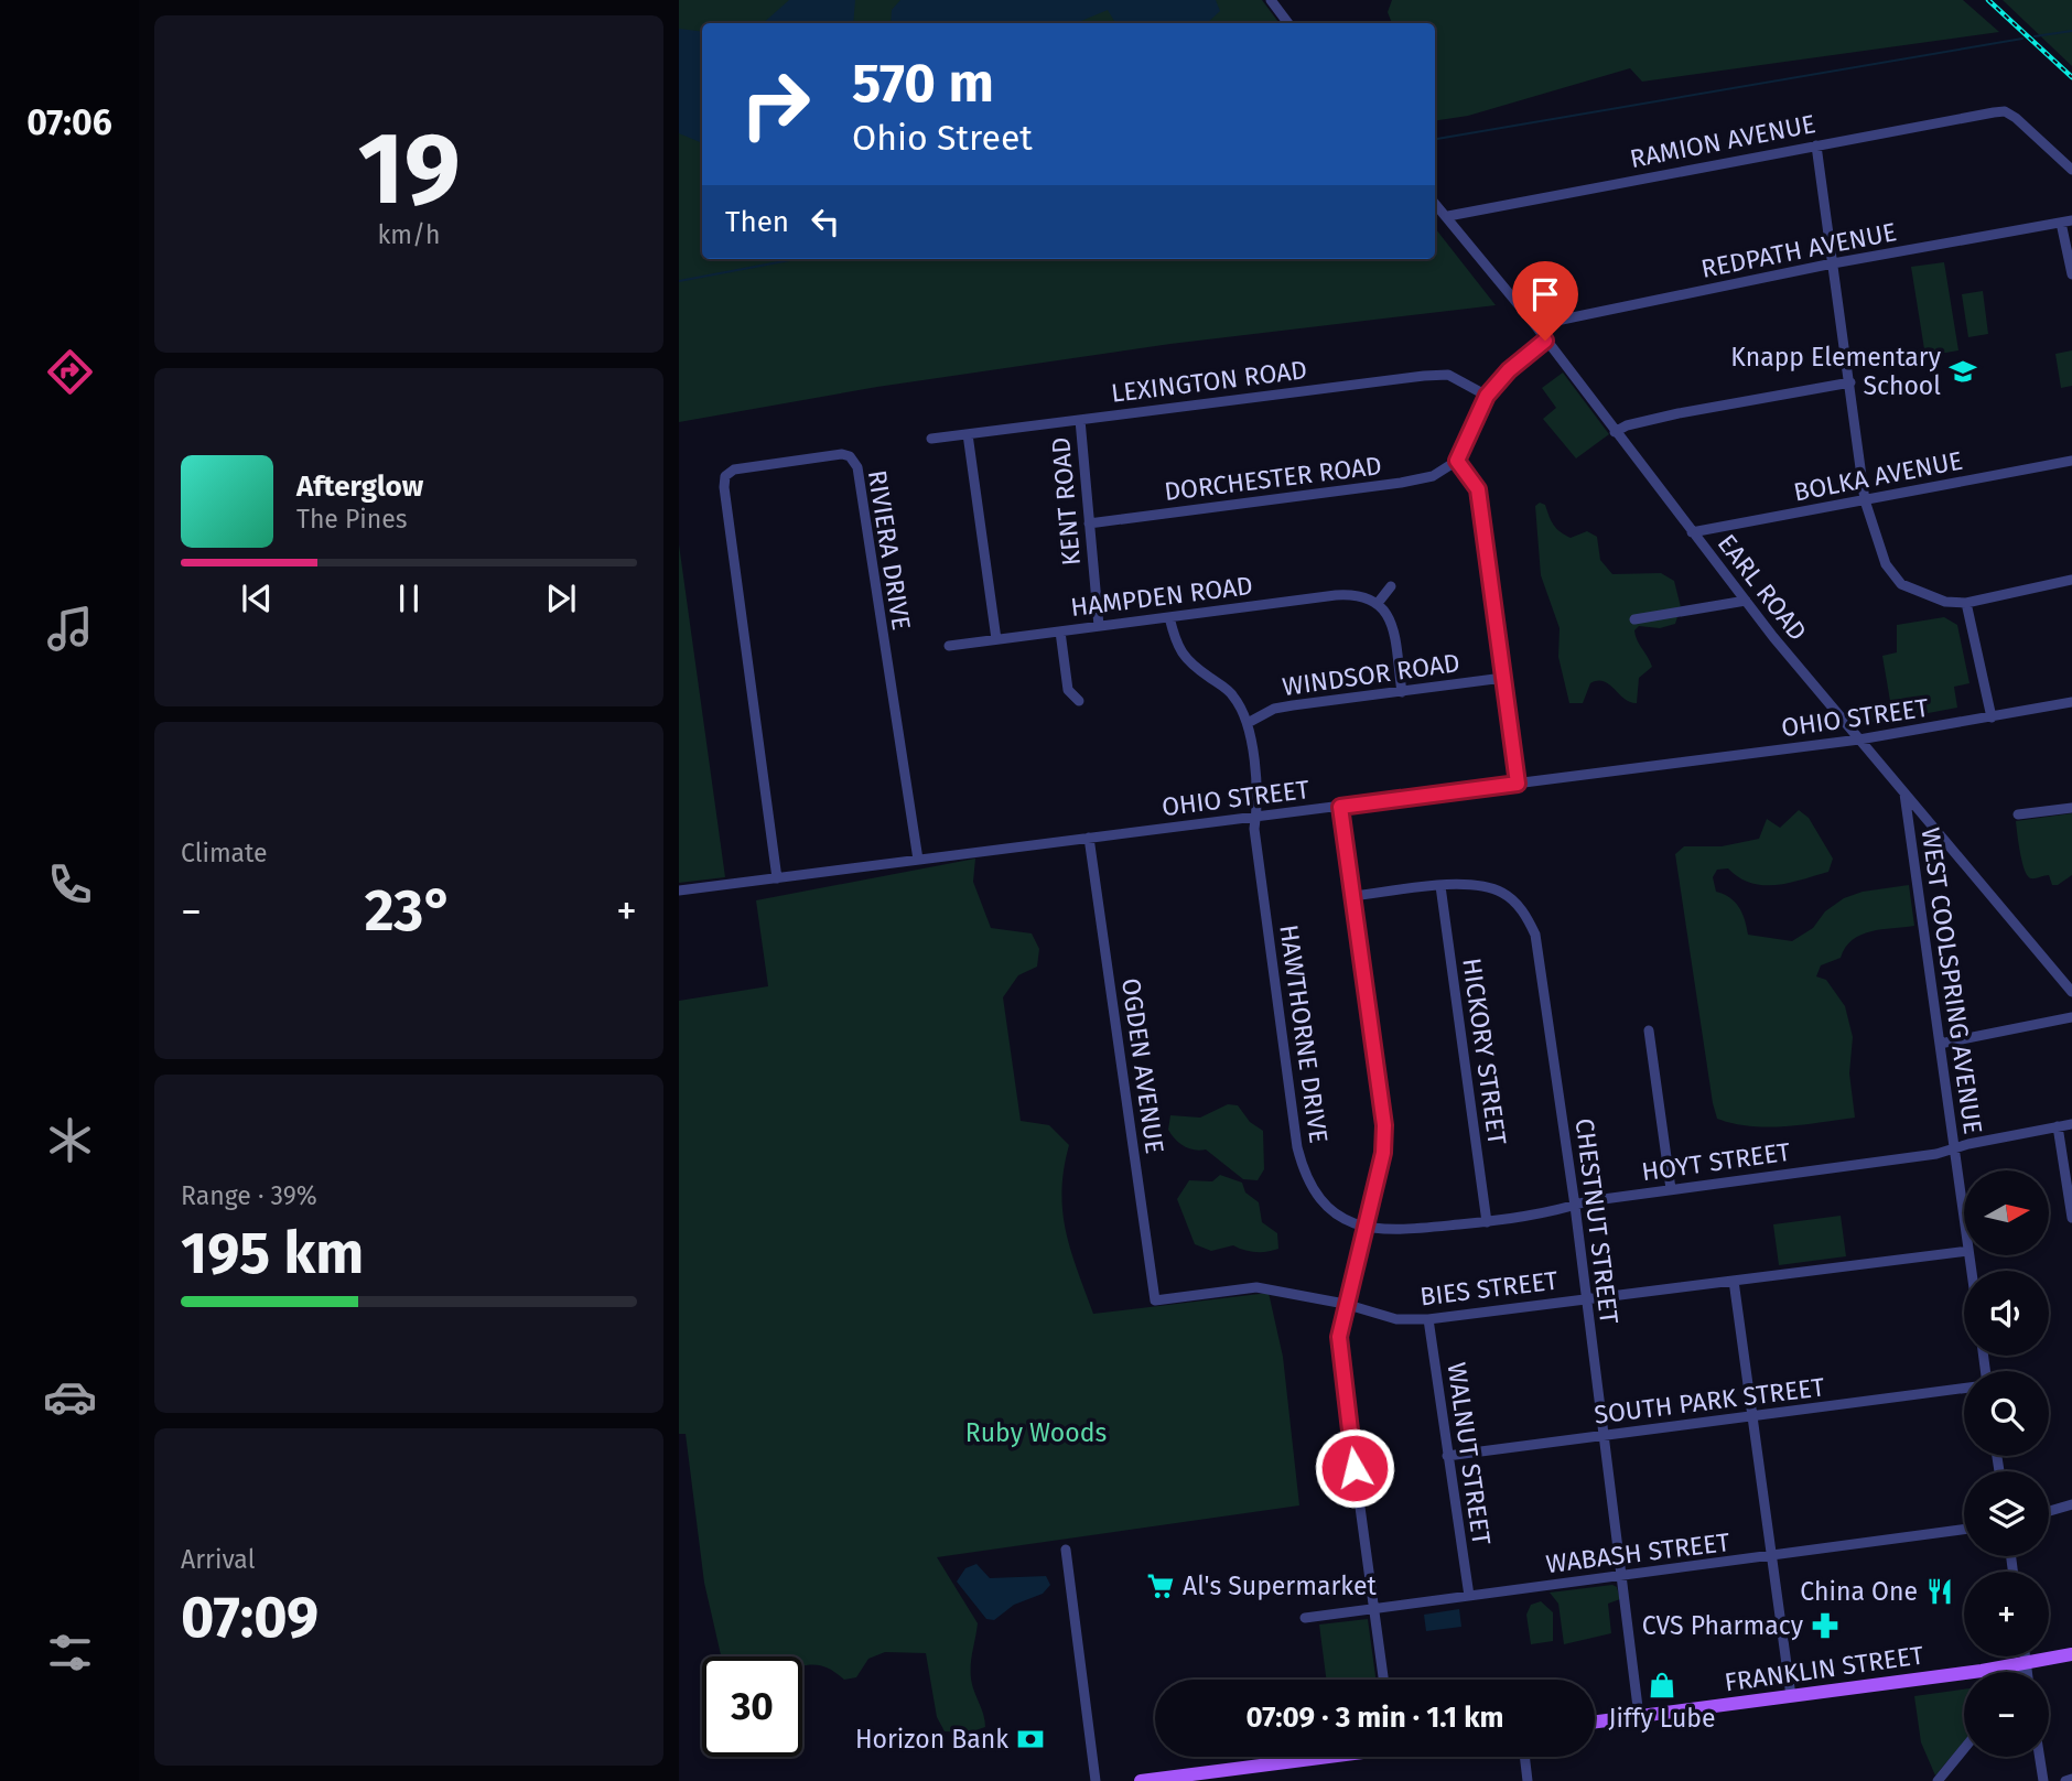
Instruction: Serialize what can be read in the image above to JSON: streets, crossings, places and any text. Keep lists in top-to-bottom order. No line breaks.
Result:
{"streets":{"main road":["FRANKLIN STREET"],"street":["RAMION AVENUE","REDPATH AVENUE","LEXINGTON ROAD","BOLKA AVENUE","DORCHESTER ROAD","KENT ROAD","RIVIERA DRIVE","EARL ROAD","HAMPDEN ROAD","WINDSOR ROAD","OHIO STREET","WEST COOLSPRING AVENUE","HAWTHORNE DRIVE","HICKORY STREET","OGDEN AVENUE","HOYT STREET","CHESTNUT STREET","BIES STREET","SOUTH PARK STREET","WALNUT STREET","WABASH STREET"]},"crossings":[["RAMION AVENUE","EARL ROAD"],["REDPATH AVENUE","EARL ROAD"],["LEXINGTON ROAD","KENT ROAD"],["BOLKA AVENUE","EARL ROAD"],["DORCHESTER ROAD","KENT ROAD"],["KENT ROAD","HAMPDEN ROAD"],["RIVIERA DRIVE","OHIO STREET"],["EARL ROAD","OHIO STREET"],["EARL ROAD","WEST COOLSPRING AVENUE"],["WINDSOR ROAD","HAWTHORNE DRIVE"],["OHIO STREET","HAWTHORNE DRIVE"],["OHIO STREET","OGDEN AVENUE"],["WEST COOLSPRING AVENUE","HOYT STREET"],["HAWTHORNE DRIVE","HOYT STREET"],["HICKORY STREET","HOYT STREET"],["HICKORY STREET","CHESTNUT STREET"],["OGDEN AVENUE","BIES STREET"],["HOYT STREET","CHESTNUT STREET"],["CHESTNUT STREET","BIES STREET"],["CHESTNUT STREET","SOUTH PARK STREET"],["CHESTNUT STREET","WABASH STREET"],["CHESTNUT STREET","FRANKLIN STREET"],["BIES STREET","WALNUT STREET"],["SOUTH PARK STREET","WALNUT STREET"],["WALNUT STREET","WABASH STREET"]],"parks":["Ruby Woods"],"places":{"school or university":["Knapp Elementary School"],"supermarket":["Al's Supermarket"],"restaurant":["China One"],"pharmacy":["CVS Pharmacy"],"shop":["Jiffy Lube"],"bank":["Horizon Bank"]},"north":"right","page":{"tabs":"07:06","tile":[["19","km/h"],"Climate",["Range · 39%","195 km"],["Arrival","07:09"]],"turn":["570 m","Ohio Street"],"then":"Then","song":["Afterglow","The Pines"],"heat":["−","23°","+"],"map_buttons":["+","−"],"limit":"30","trip":"07:09 · 3 min · 1.1 km"}}
